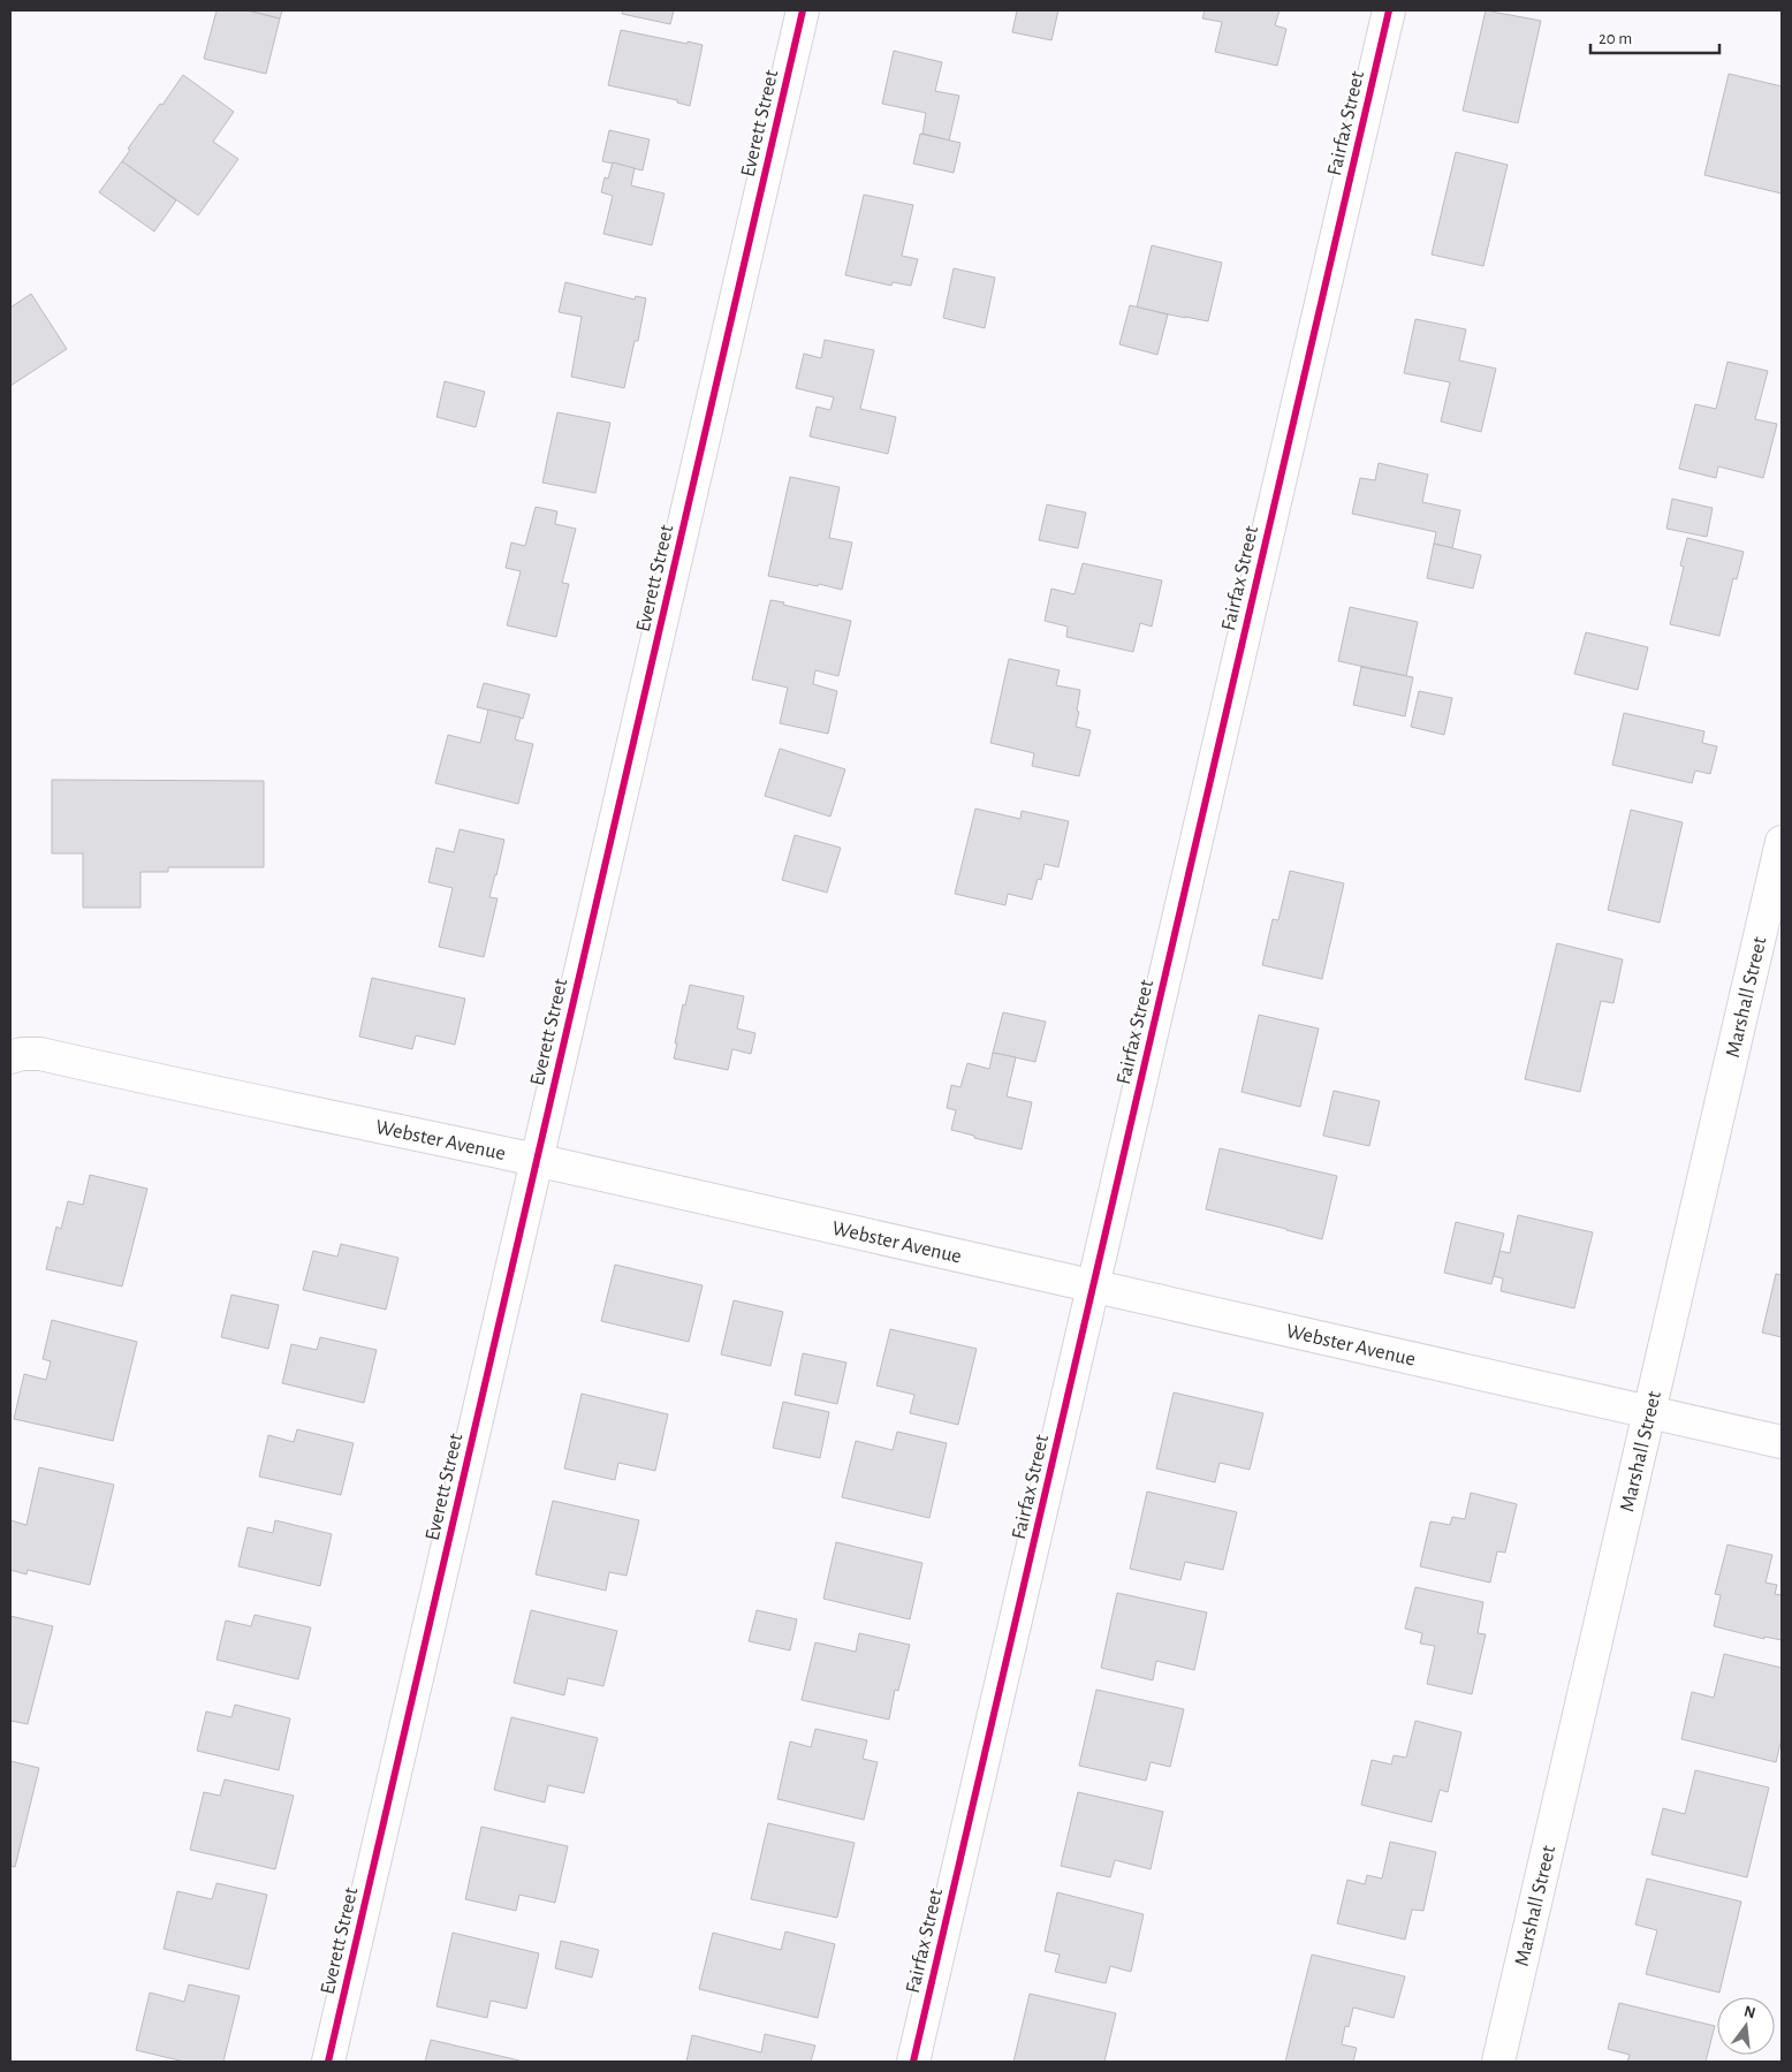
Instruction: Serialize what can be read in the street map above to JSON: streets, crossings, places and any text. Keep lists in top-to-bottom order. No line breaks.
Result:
{"streets":{"street":["Everett Street","Fairfax Street","Marshall Street","Webster Avenue"]},"crossings":[["Everett Street","Webster Avenue"],["Fairfax Street","Webster Avenue"],["Marshall Street","Webster Avenue"]],"scale_bar":"20 m","north":"top"}
